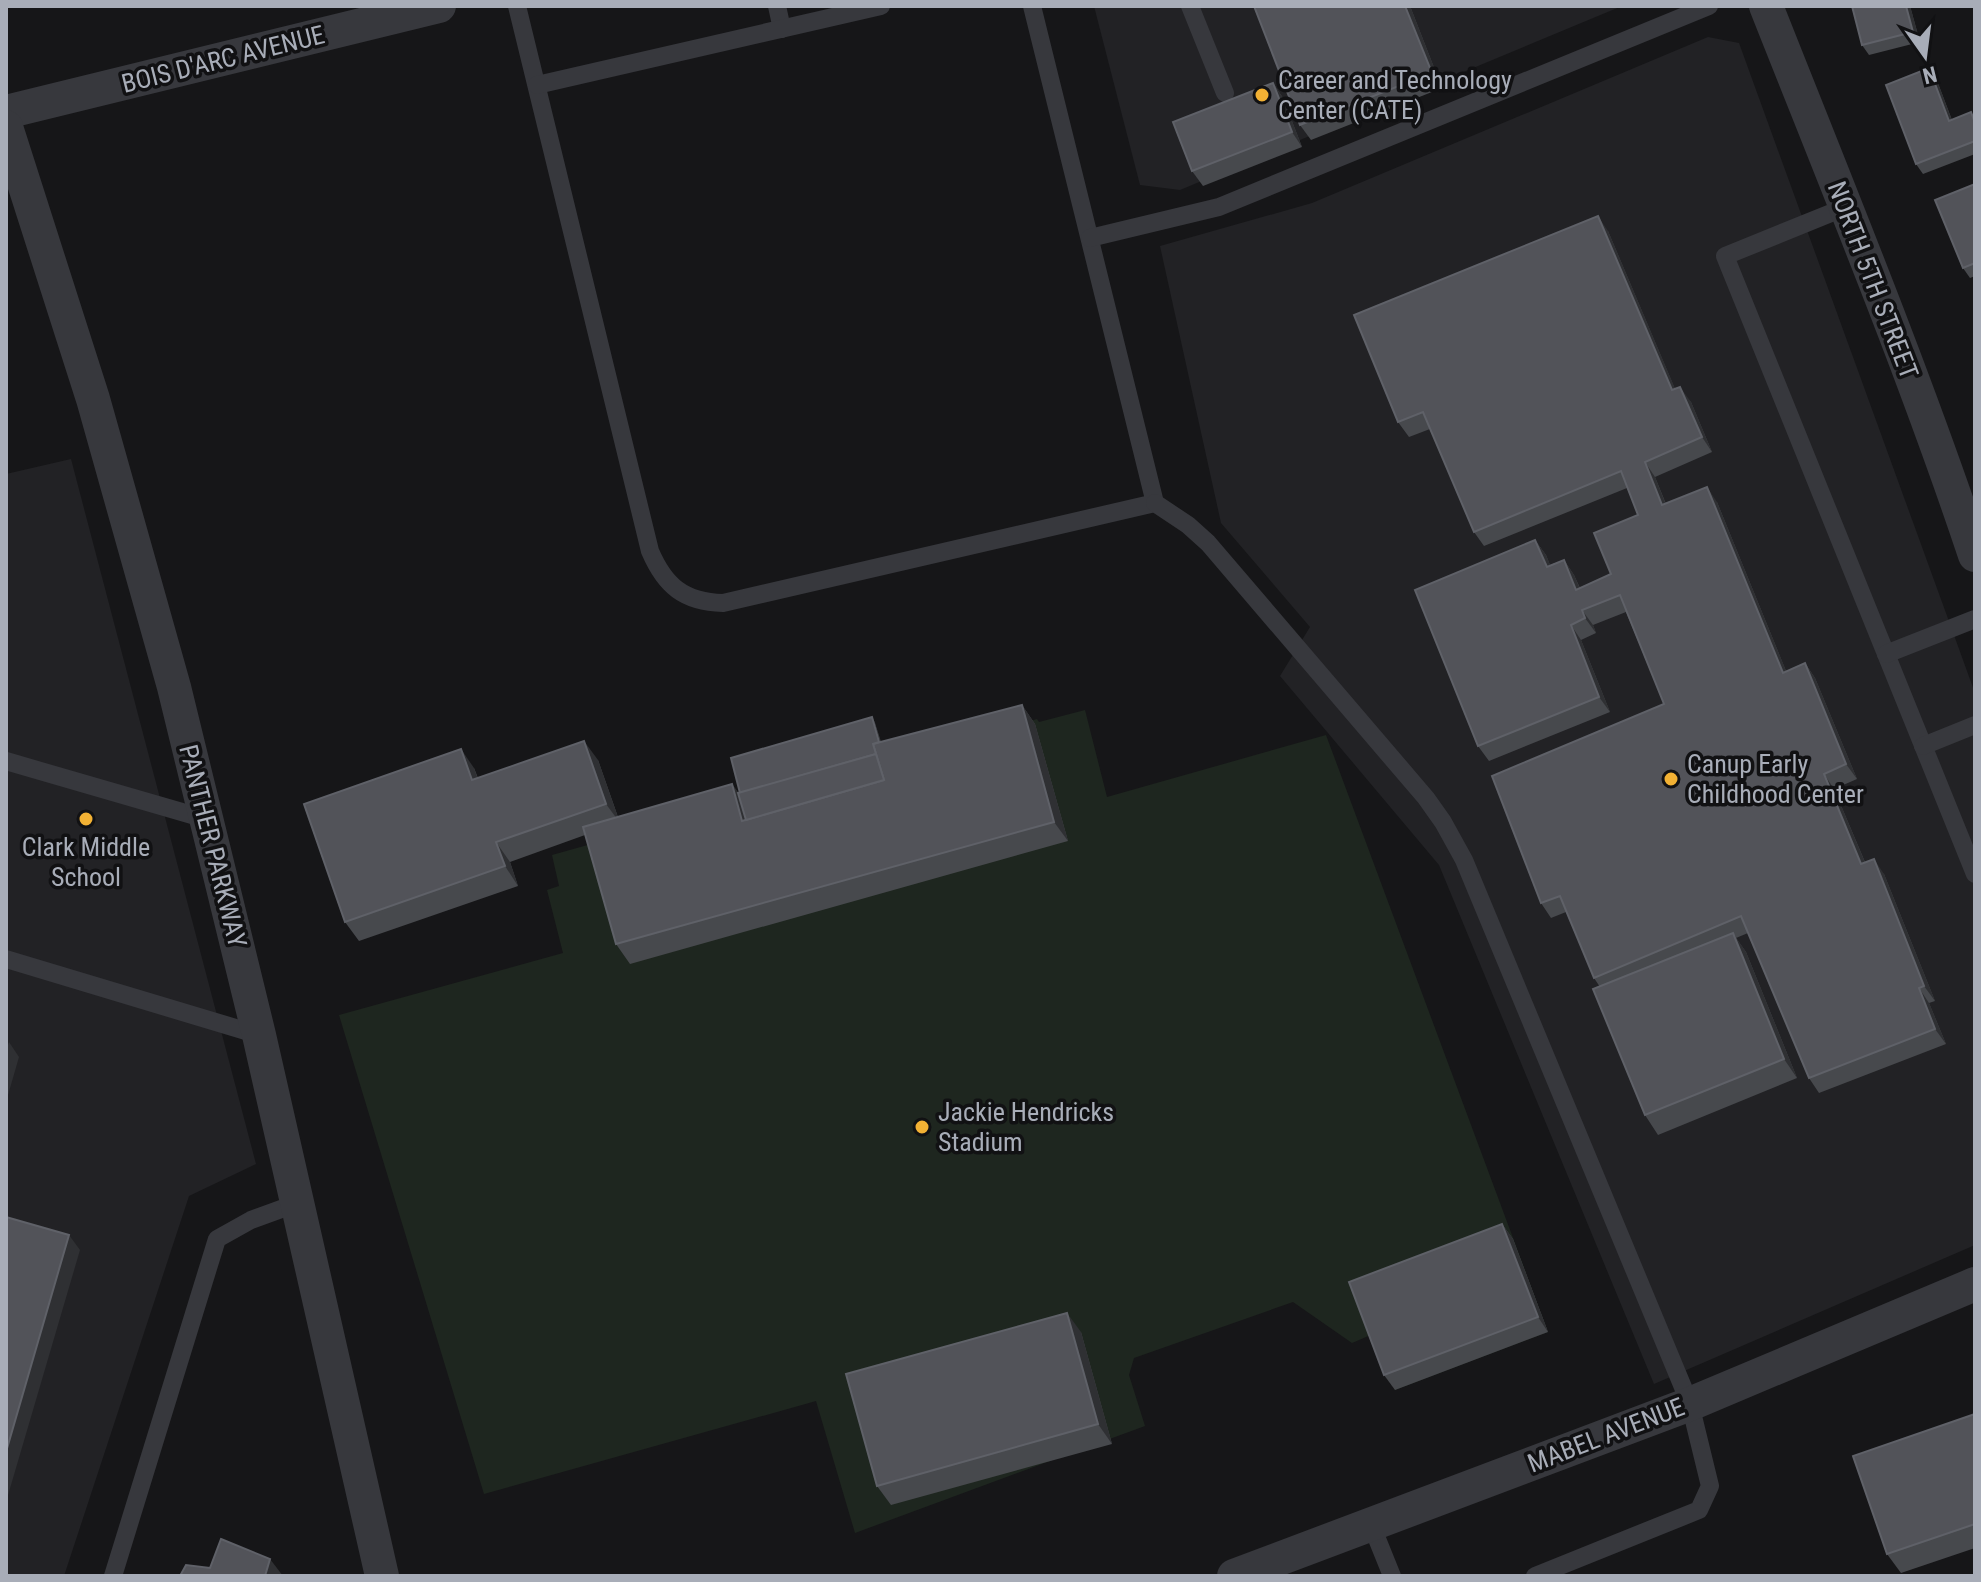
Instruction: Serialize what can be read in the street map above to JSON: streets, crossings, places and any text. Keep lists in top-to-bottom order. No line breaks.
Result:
{"streets":{"street":["BOIS D'ARC AVENUE","NORTH 5TH STREET","PANTHER PARKWAY","MABEL AVENUE"]},"places":["Career and Technology Center (CATE)","Canup Early Childhood Center","Clark Middle School","Jackie Hendricks Stadium"],"north":"bottom"}
